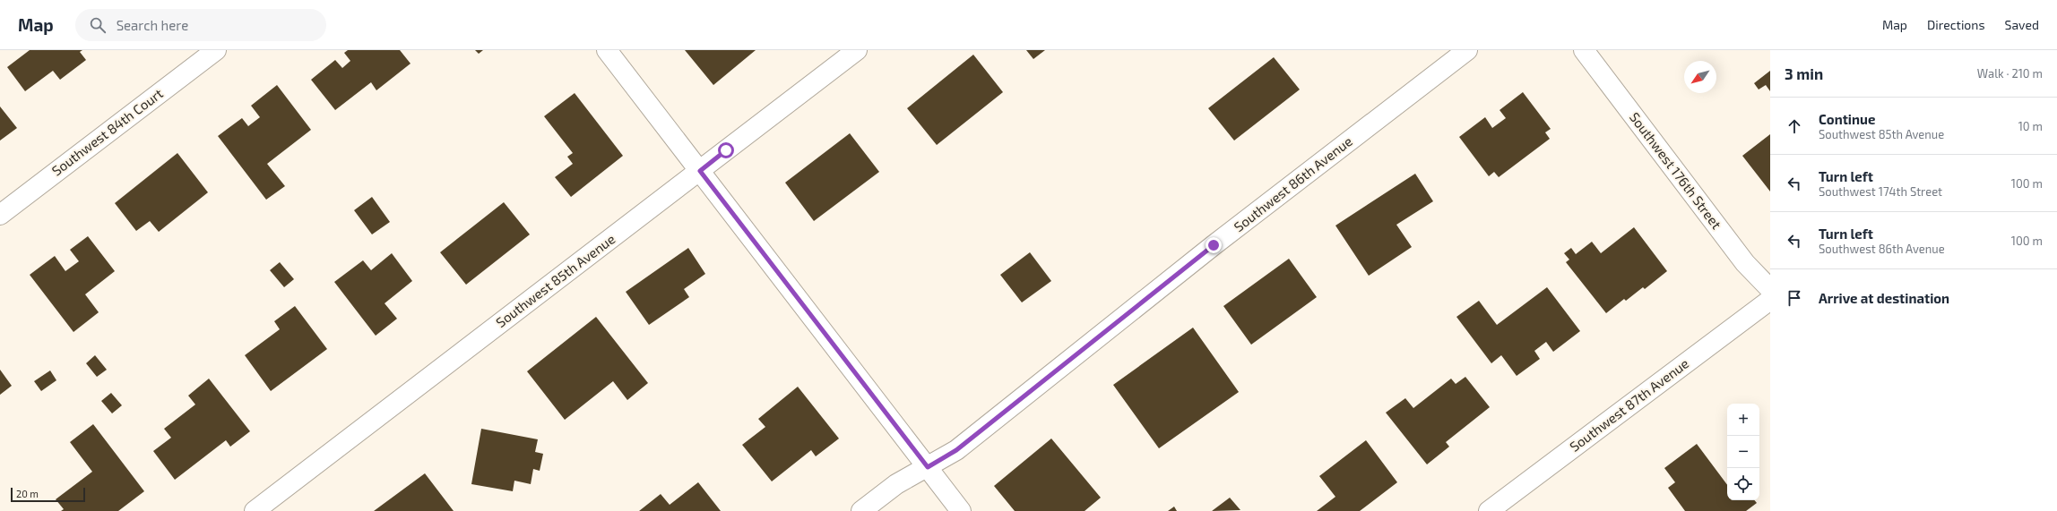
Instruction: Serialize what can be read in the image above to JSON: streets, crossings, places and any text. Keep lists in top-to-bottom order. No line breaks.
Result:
{"streets":{"street":["Southwest 84th Court","Southwest 176th Street","Southwest 86th Avenue","Southwest 85th Avenue","Southwest 87th Avenue"]},"scale_bar":"20 m","north":"bottom left","page":{"header":"Map","search":"Search here","nav":["Map","Directions","Saved"],"heading":["3 min","Walk · 210 m"],"list":[["Continue","Southwest 85th Avenue","10 m"],["Turn left","Southwest 174th Street","100 m"],["Turn left","Southwest 86th Avenue","100 m"],"Arrive at destination"],"map_buttons":["+","−"],"scale":"20 m"}}
